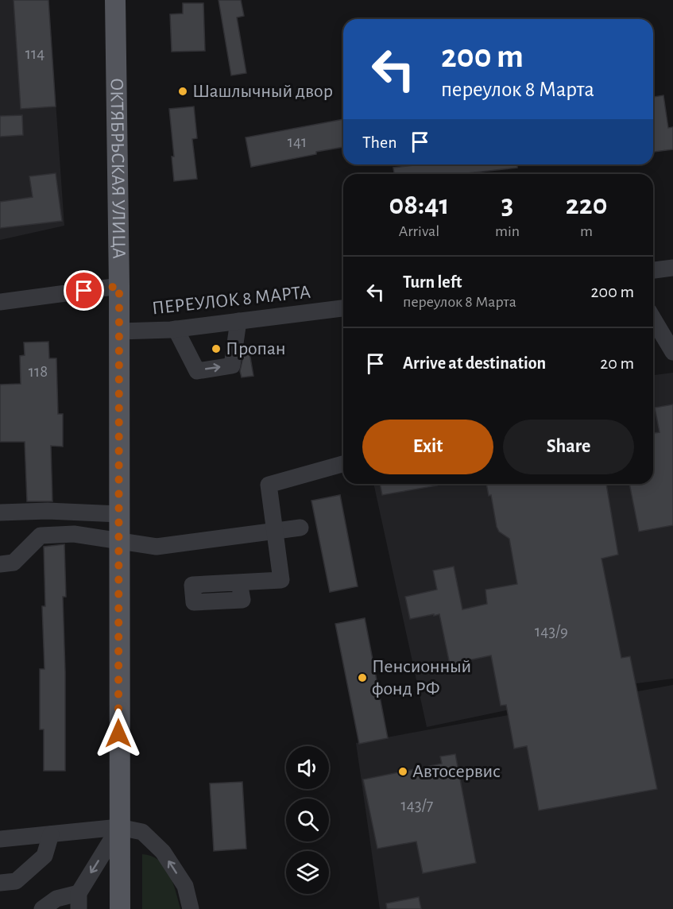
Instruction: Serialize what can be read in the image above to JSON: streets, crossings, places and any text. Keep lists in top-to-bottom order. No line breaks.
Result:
{"streets":{"main road":["ОКТЯБРЬСКАЯ УЛИЦА"],"street":["ПЕРЕУЛОК 8 МАРТА"]},"crossings":[["ОКТЯБРЬСКАЯ УЛИЦА","ПЕРЕУЛОК 8 МАРТА"]],"places":["Шашлычный двор","Пропан","Пенсионный фонд РФ","Автосервис"],"house_numbers":["114","141","118","143/9","143/7"],"page":{"turn":["200 m","переулок 8 Марта"],"then":"Then","eta":["08:41","Arrival","3","min","220","m"],"list":[{"name":"Turn left","note":"переулок 8 Марта","value":"200 m"},{"name":"Arrive at destination","value":"20 m"}],"buttons":["Exit","Share"]}}
